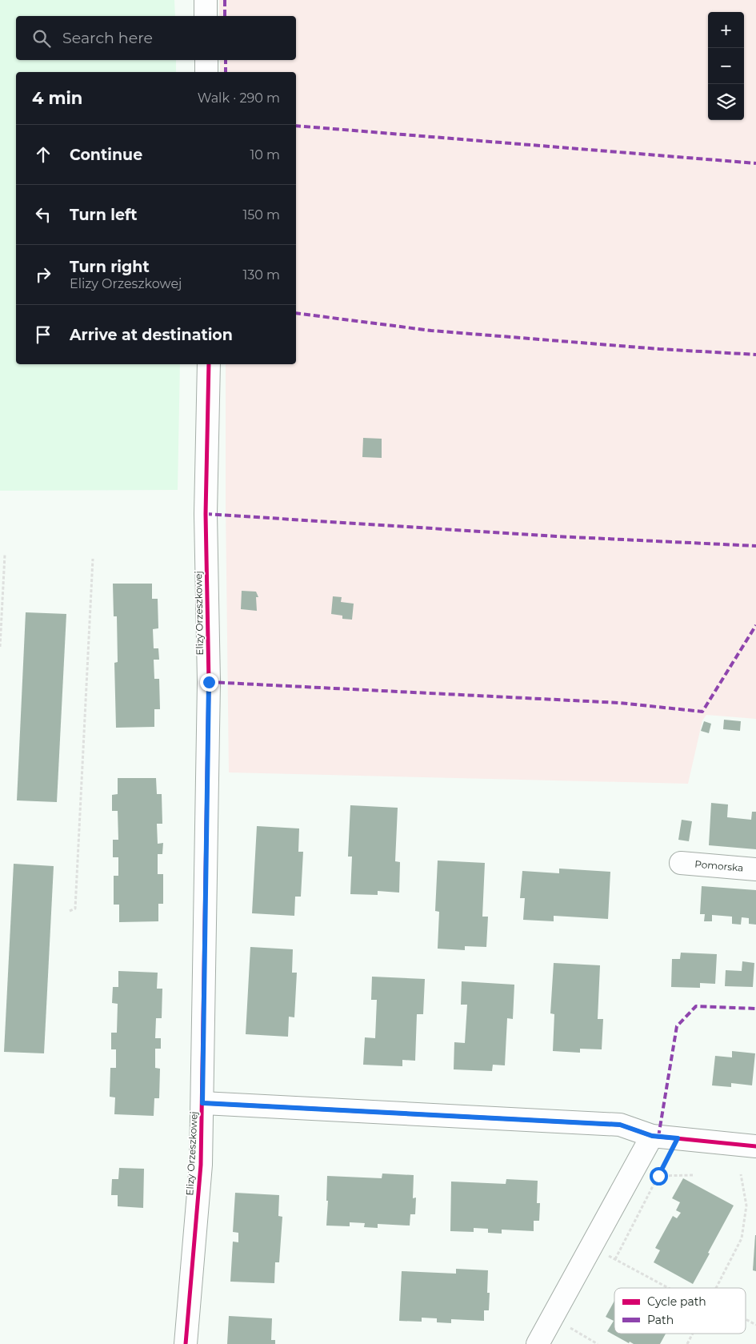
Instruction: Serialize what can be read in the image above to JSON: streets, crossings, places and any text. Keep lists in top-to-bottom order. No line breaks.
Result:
{"streets":{"street":["Elizy Orzeszkowej","Pomorska"]},"legend":["Cycle path","Path"],"page":{"map_buttons":["+","−"],"search":"Search here","heading":["4 min","Walk · 290 m"],"list":[["Continue","10 m"],["Turn left","150 m"],["Turn right","Elizy Orzeszkowej","130 m"],"Arrive at destination"]}}
